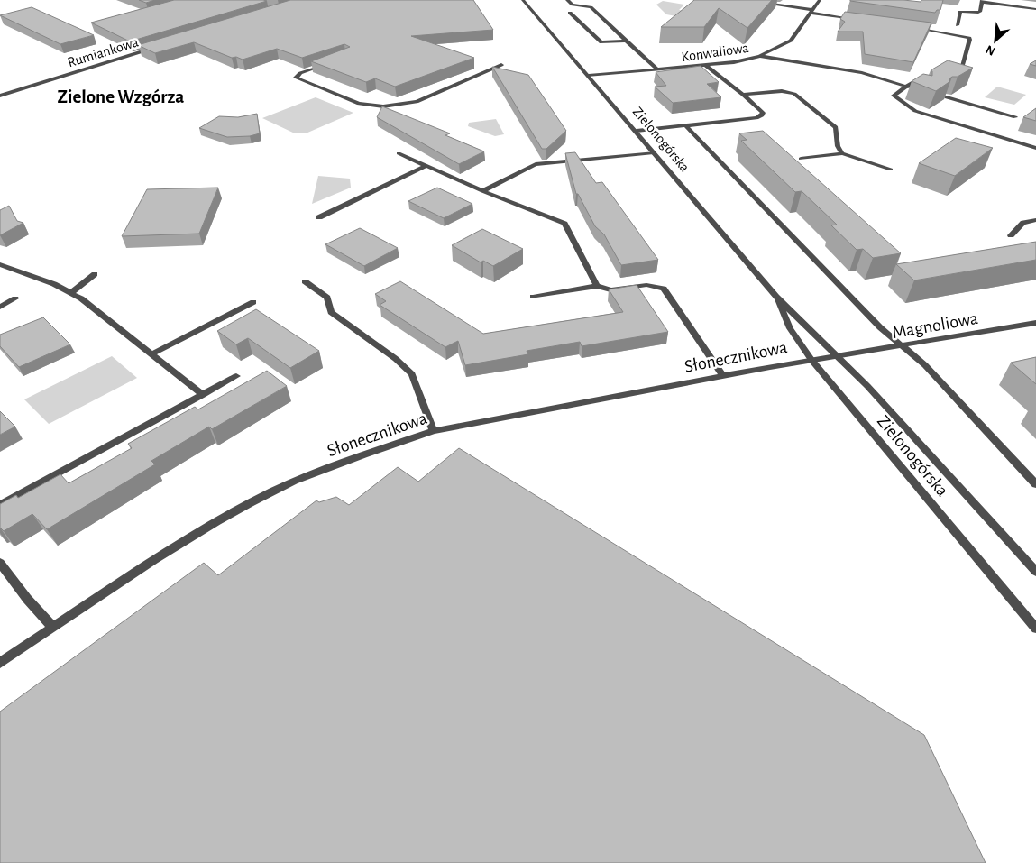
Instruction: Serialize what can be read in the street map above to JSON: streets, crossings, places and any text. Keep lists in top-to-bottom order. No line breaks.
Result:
{"streets":{"street":["Rumiankowa","Konwaliowa","Zielonogórska","Magnoliowa","Słonecznikowa"]},"crossings":[["Konwaliowa","Zielonogórska"],["Zielonogórska","Magnoliowa"],["Zielonogórska","Słonecznikowa"],["Magnoliowa","Słonecznikowa"]],"districts":["Zielone Wzgórza"],"north":"bottom left"}
